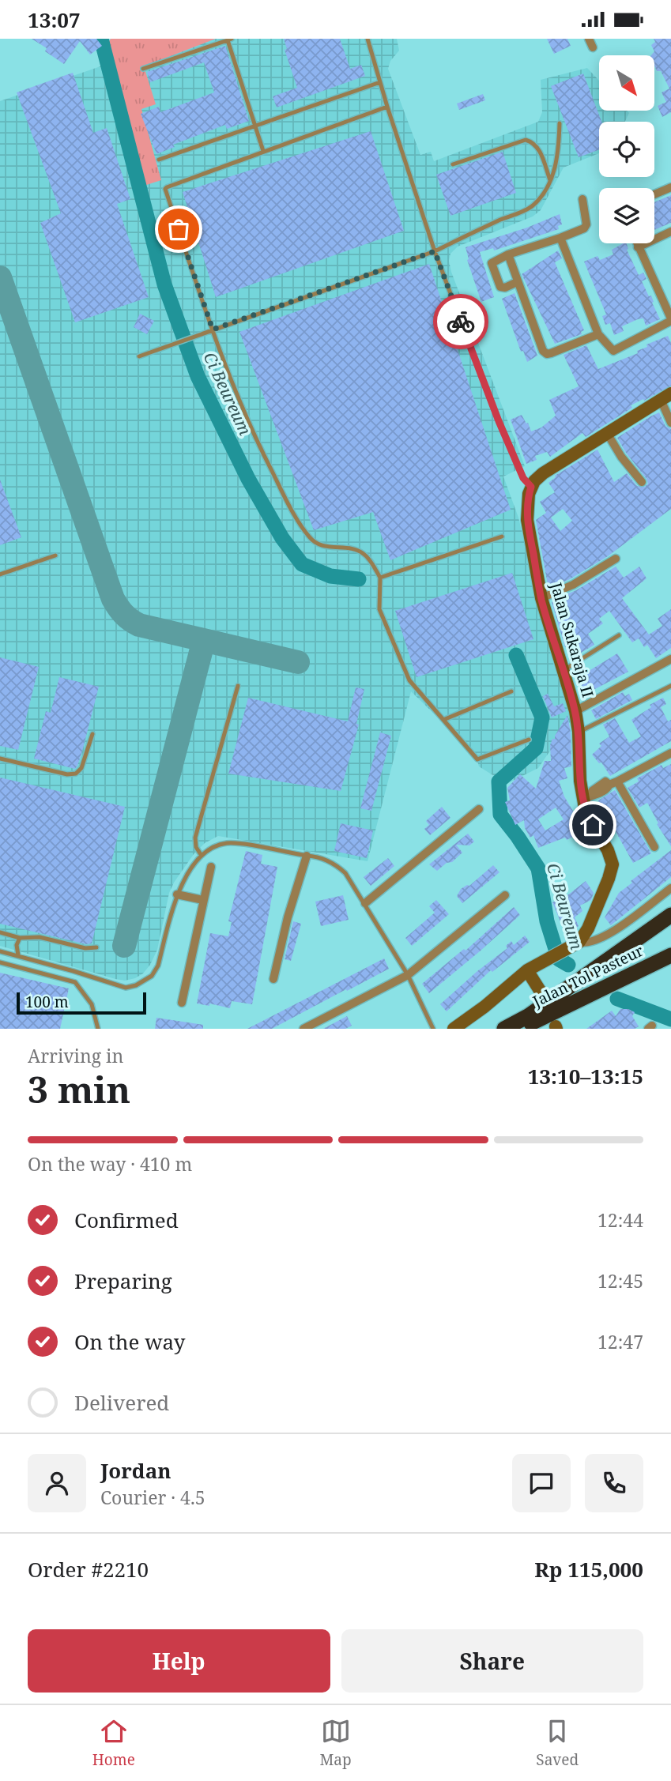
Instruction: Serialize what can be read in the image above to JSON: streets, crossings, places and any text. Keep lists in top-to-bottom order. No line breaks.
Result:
{"streets":{"highway":["Jalan Tol Pasteur"],"main road":["Jalan Sukaraja II"]},"water":["Ci Beureum"],"scale_bar":"100 m","north":"bottom right","page":{"status":"13:07","scale":"100 m","heading":["3 min","Arriving in","13:10–13:15"],"panel":["Jordan","Courier · 4.5","Order #2210","Rp 115,000"],"bar":"On the way · 410 m","list":[["Confirmed","12:44"],["Preparing","12:45"],["On the way","12:47"],"Delivered"],"buttons":["Help","Share"],"tabs":["Home","Map","Saved"]}}
